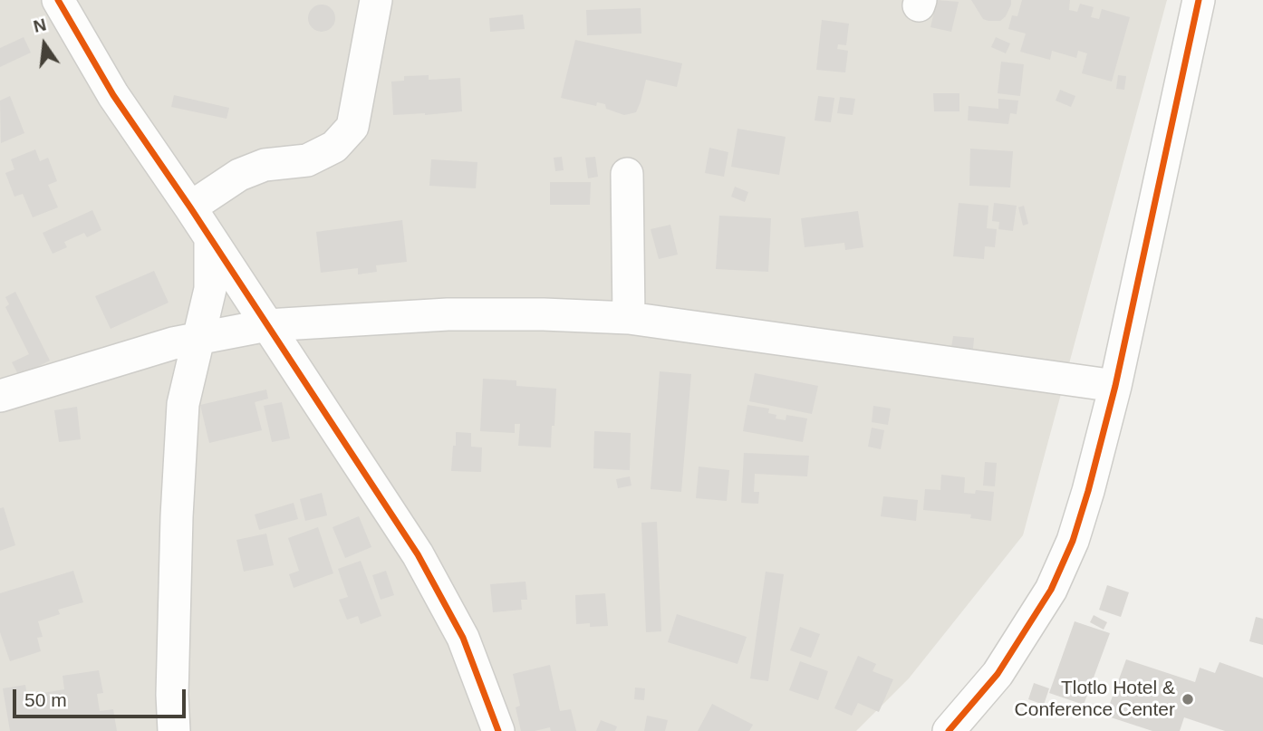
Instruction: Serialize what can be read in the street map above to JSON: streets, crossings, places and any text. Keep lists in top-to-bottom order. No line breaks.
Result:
{"places":["Tlotlo Hotel & Conference Center"],"scale_bar":"50 m","north":"top"}
